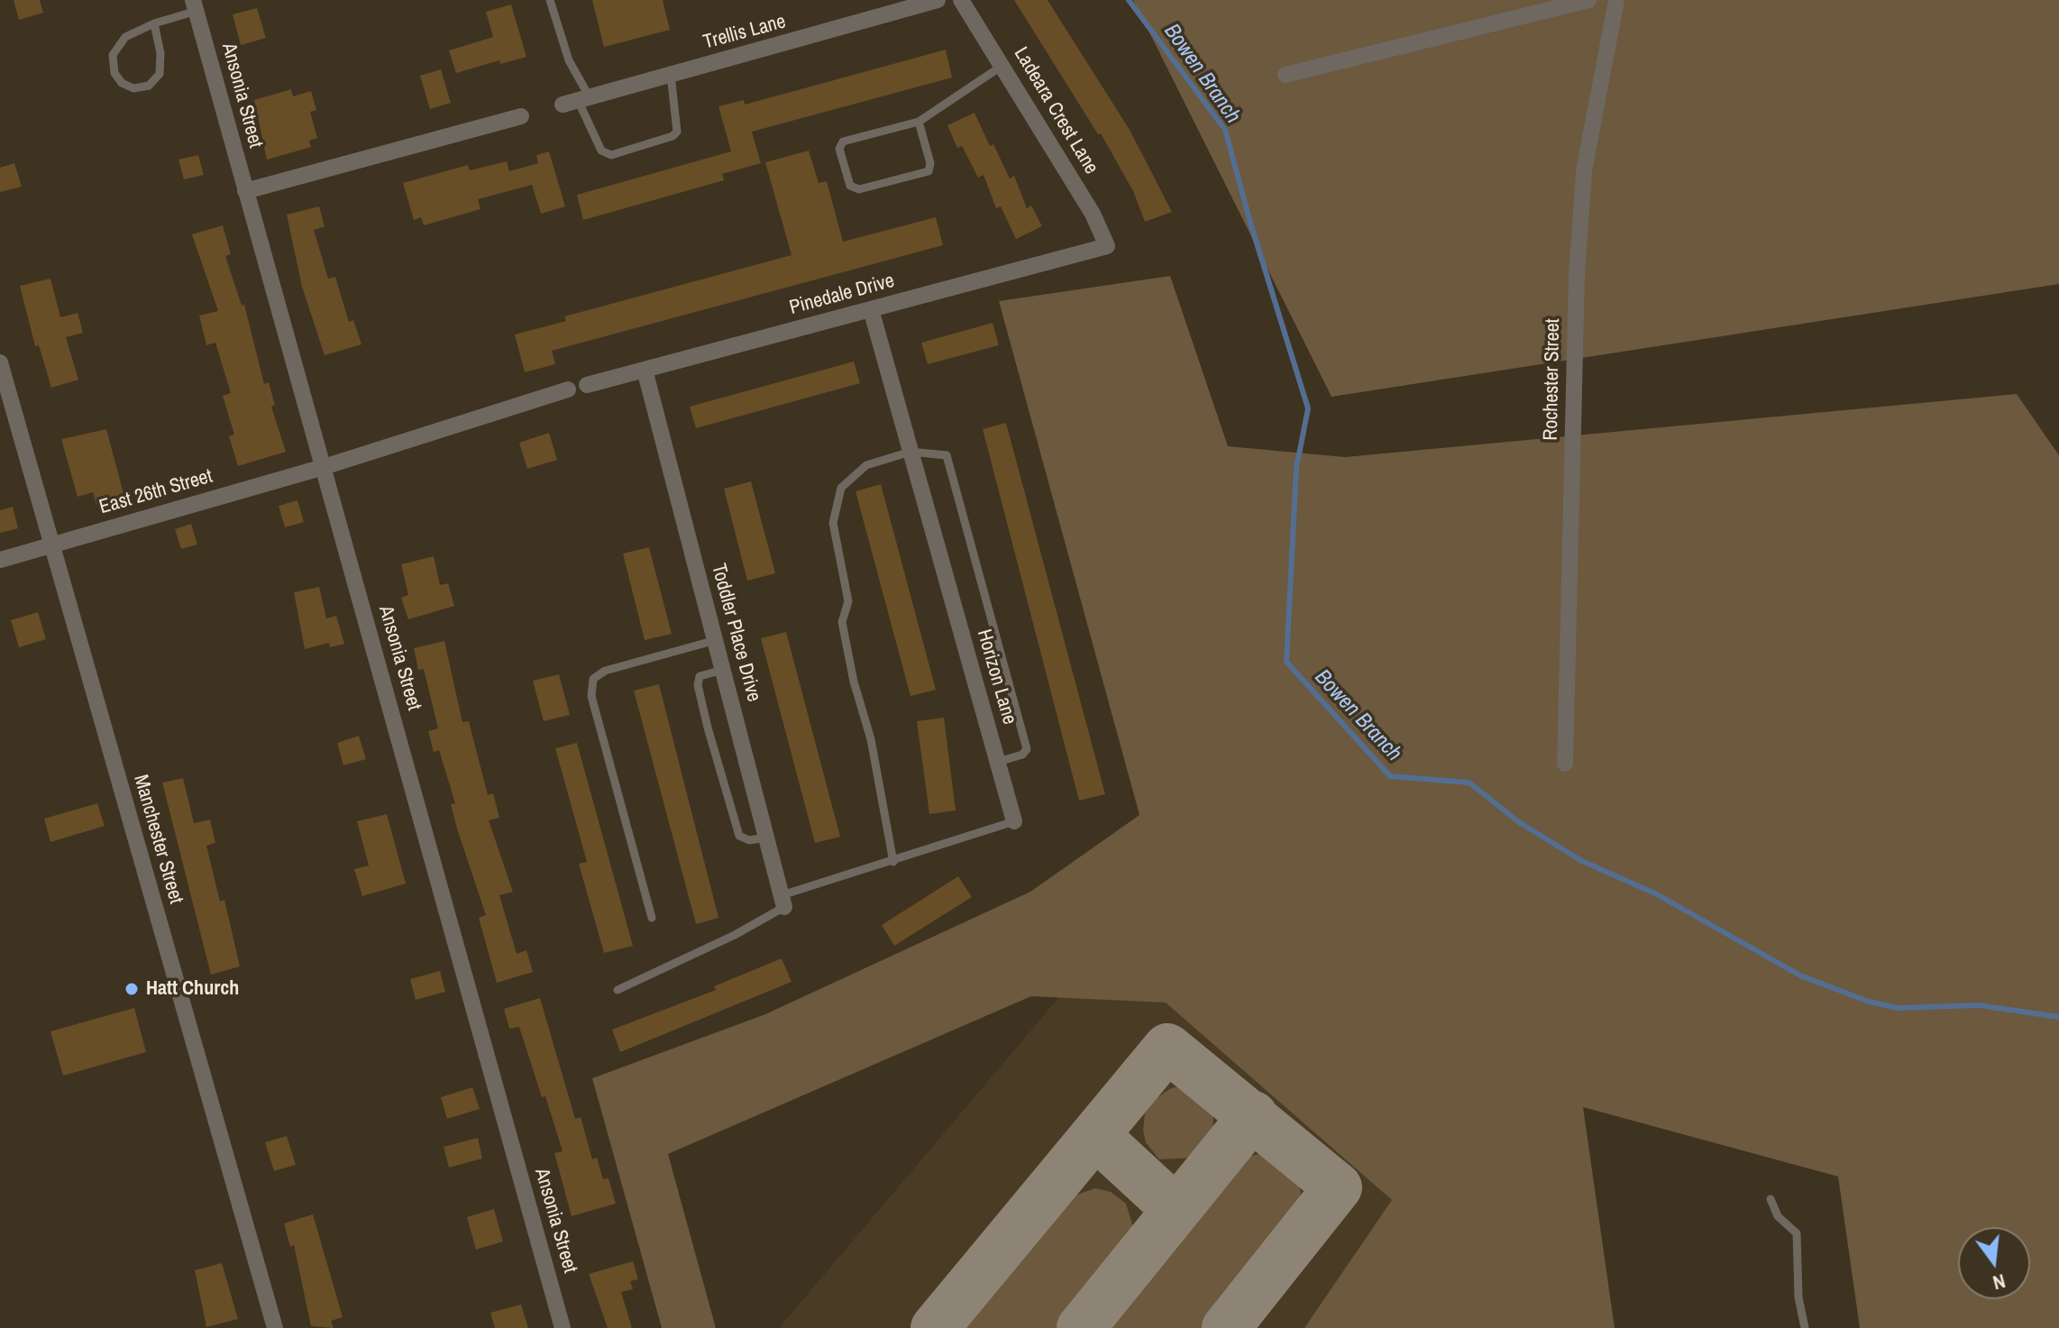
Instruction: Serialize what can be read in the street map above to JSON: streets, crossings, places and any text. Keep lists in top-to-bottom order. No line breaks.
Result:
{"streets":{"street":["Trellis Lane","Ansonia Street","Ladeara Crest Lane","Pinedale Drive","Rochester Street","East 26th Street","Toddler Place Drive","Horizon Lane","Manchester Street"]},"crossings":[["Ansonia Street","East 26th Street"],["Ladeara Crest Lane","Pinedale Drive"],["Pinedale Drive","Toddler Place Drive"],["Pinedale Drive","Horizon Lane"],["East 26th Street","Manchester Street"],["Toddler Place Drive","Horizon Lane"]],"water":["Bowen Branch"],"places":["Hatt Church"],"north":"bottom"}
